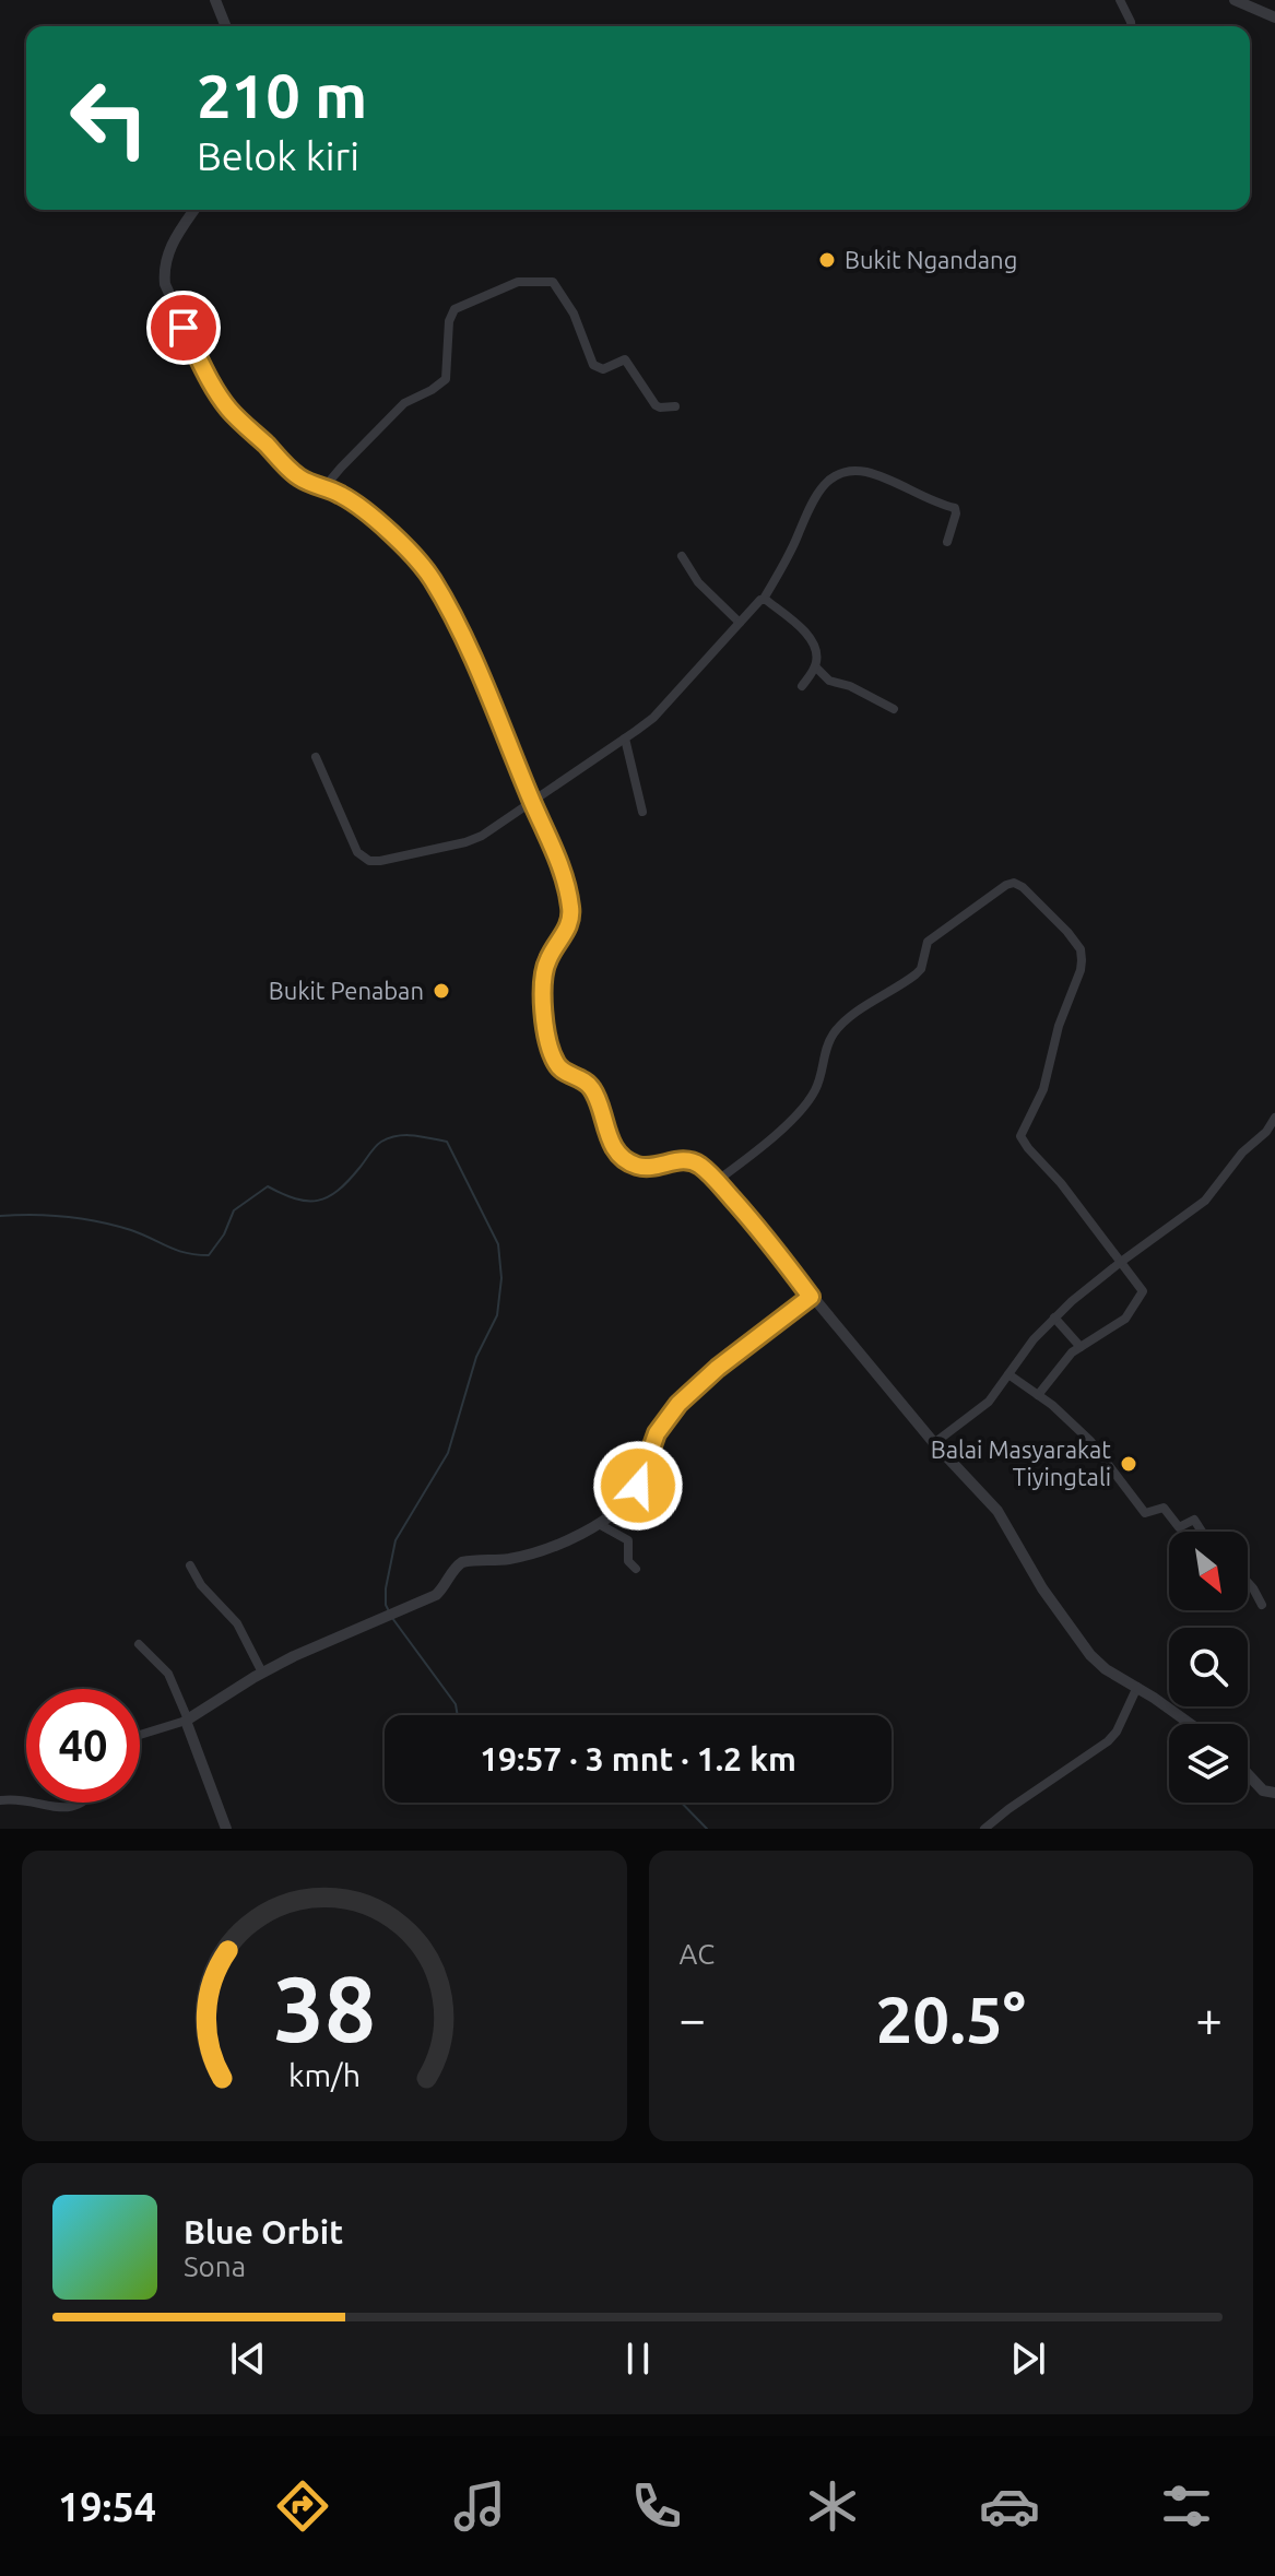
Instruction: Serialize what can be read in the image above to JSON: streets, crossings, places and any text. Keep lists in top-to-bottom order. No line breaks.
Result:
{"places":["Bukit Ngandang","Bukit Penaban","Balai Masyarakat Tiyingtali"],"north":"bottom right","page":{"turn":["210 m","Belok kiri"],"limit":"40","trip":"19:57 · 3 mnt · 1.2 km","tile":"AC","heat":["−","20.5°","+"],"song":["Blue Orbit","Sona"],"tabs":"19:54","gauge":["38","km/h"]}}
